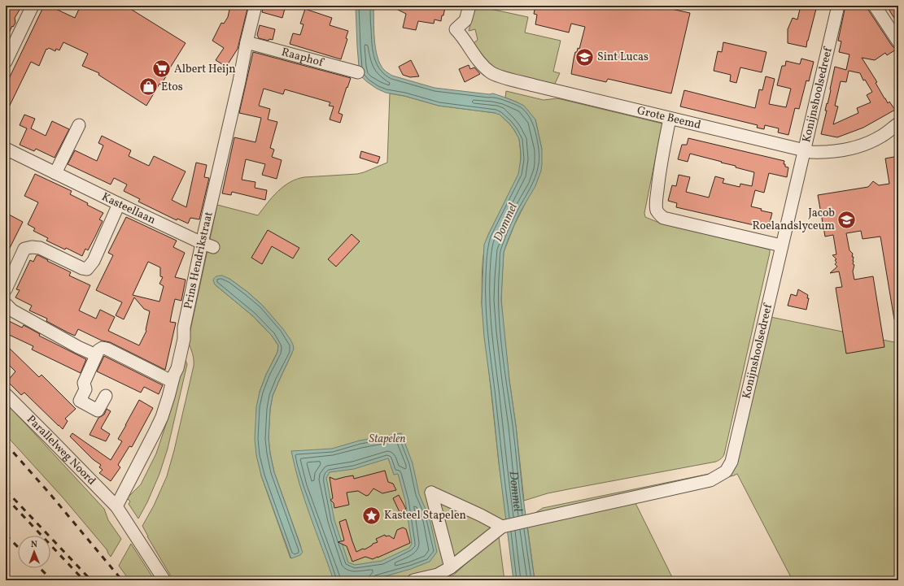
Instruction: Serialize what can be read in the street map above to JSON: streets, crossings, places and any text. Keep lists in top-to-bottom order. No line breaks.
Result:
{"streets":{"street":["Raaphof","Konijnshoolsedreef","Grote Beemd","Kasteellaan","Prins Hendrikstraat","Parallelweg Noord"]},"crossings":[["Raaphof","Prins Hendrikstraat"],["Konijnshoolsedreef","Grote Beemd"],["Kasteellaan","Prins Hendrikstraat"],["Prins Hendrikstraat","Parallelweg Noord"]],"water":["Dommel"],"parks":["Stapelen"],"places":{"school or university":["Sint Lucas","Jacob Roelandslyceum"],"supermarket":["Albert Heijn"],"shop":["Etos"],"place":["Kasteel Stapelen"]},"north":"top"}
